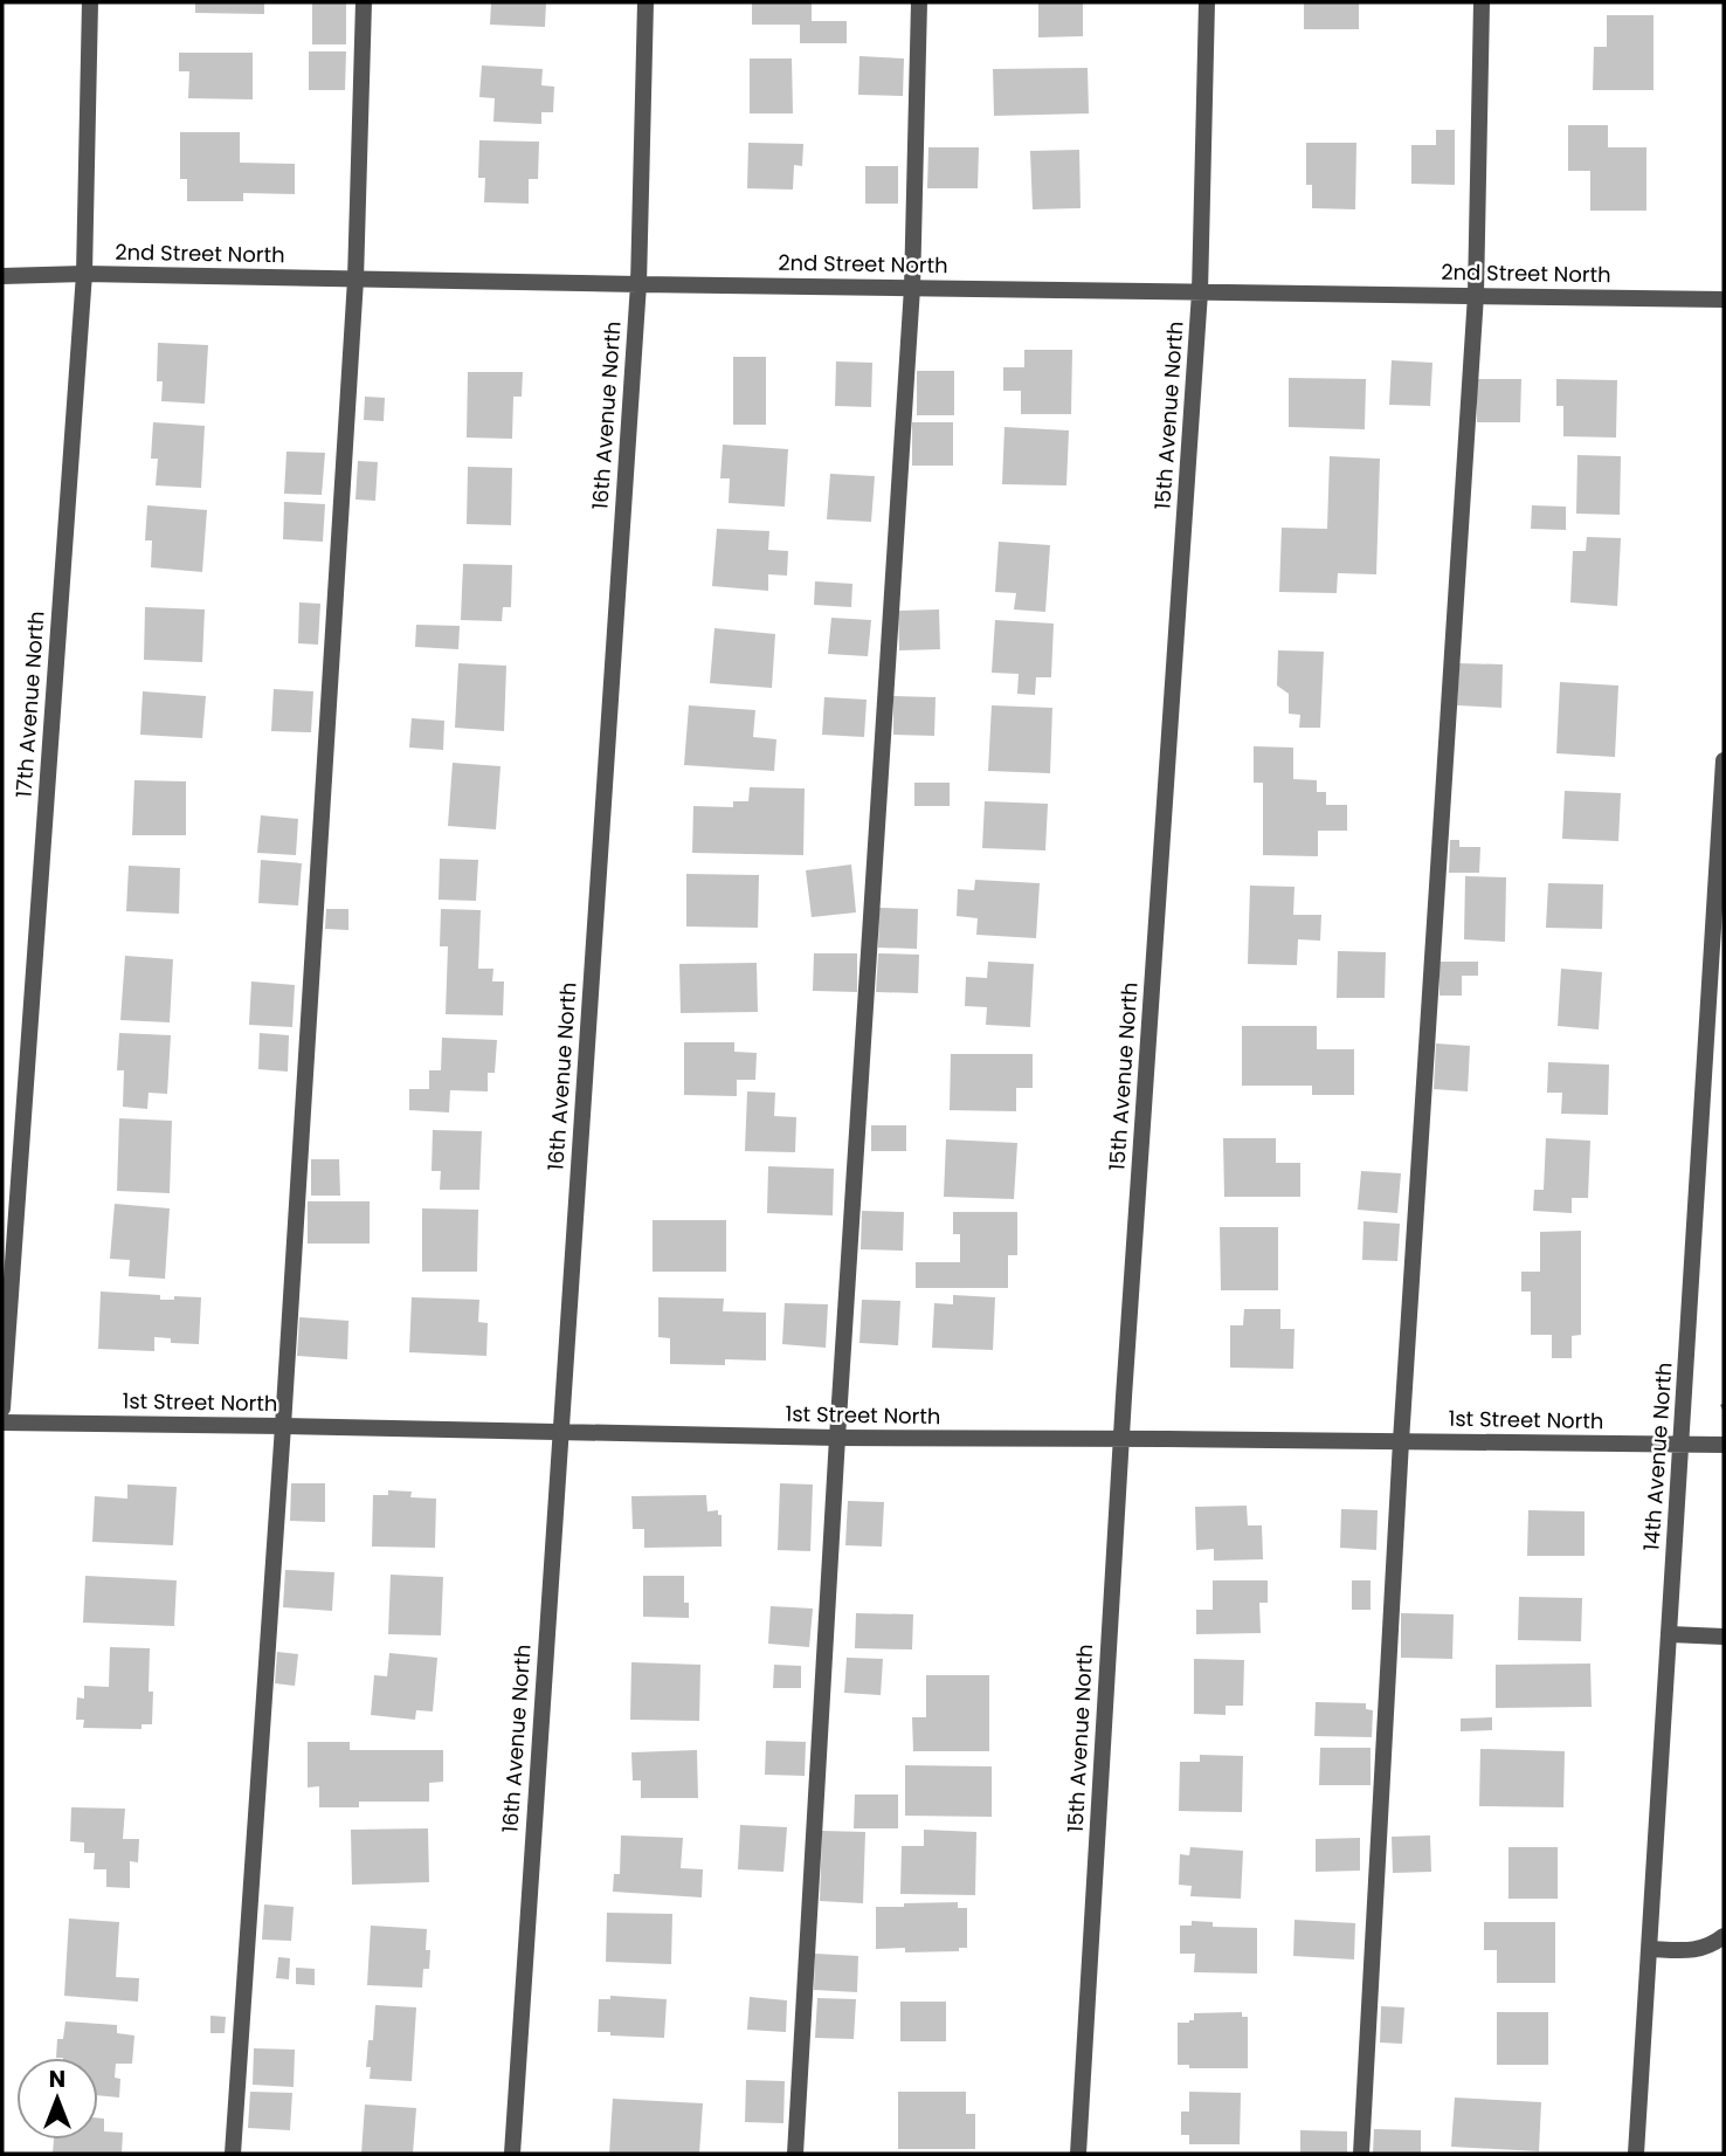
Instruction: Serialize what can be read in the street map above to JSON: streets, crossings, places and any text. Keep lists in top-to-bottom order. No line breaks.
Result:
{"streets":{"street":["2nd Street North","16th Avenue North","15th Avenue North","17th Avenue North","1st Street North","14th Avenue North"]},"crossings":[["2nd Street North","16th Avenue North"],["2nd Street North","15th Avenue North"],["2nd Street North","17th Avenue North"],["16th Avenue North","1st Street North"],["15th Avenue North","1st Street North"],["1st Street North","14th Avenue North"]],"north":"top"}
